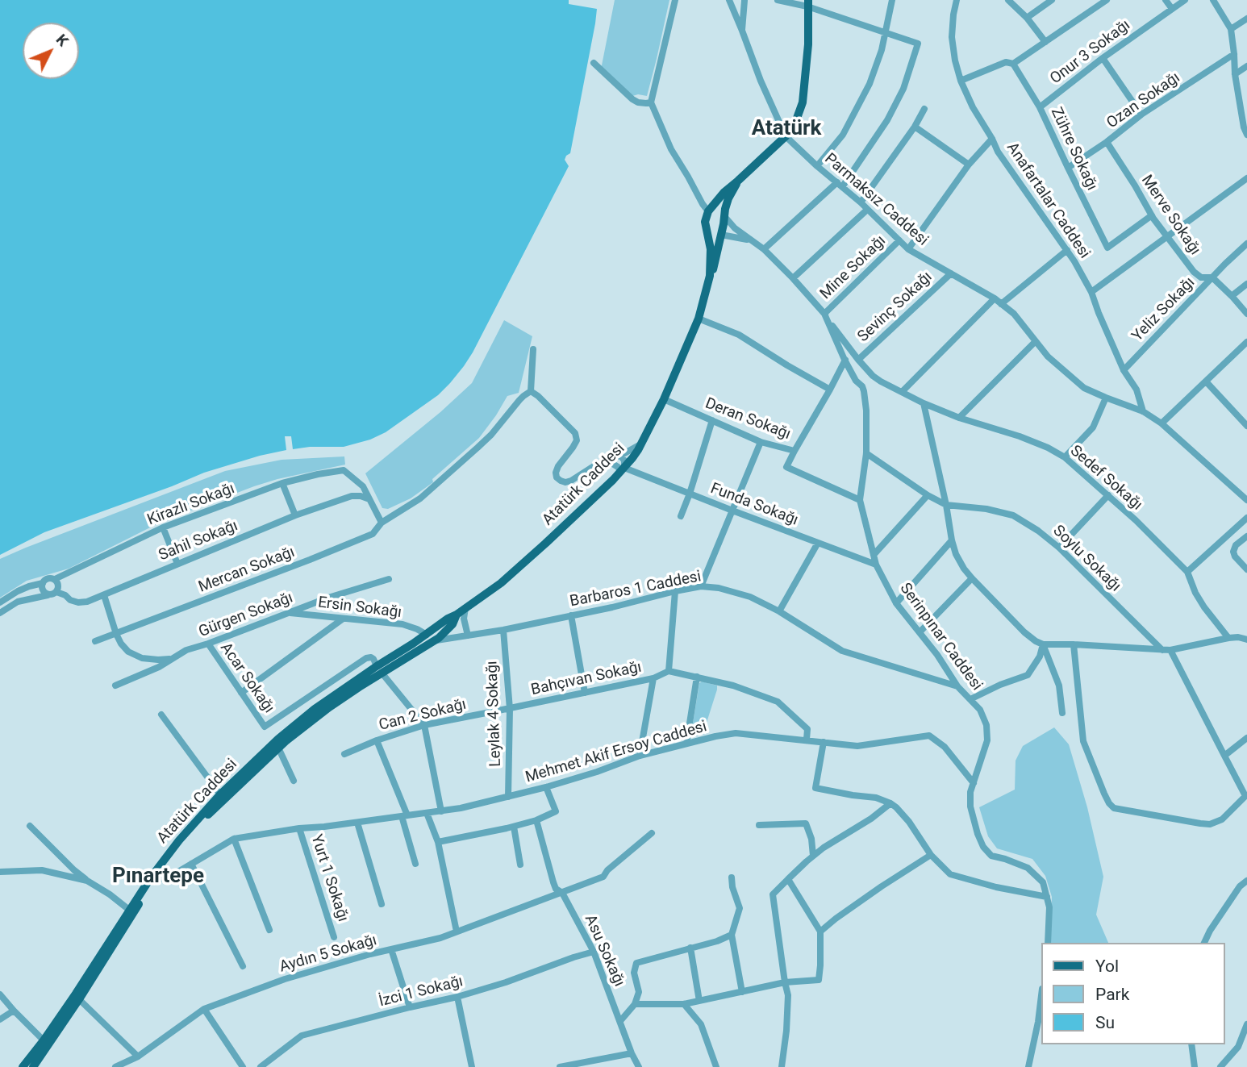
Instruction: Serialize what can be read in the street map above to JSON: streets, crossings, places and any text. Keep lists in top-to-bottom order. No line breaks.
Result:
{"streets":{"main road":["Atatürk Caddesi"],"street":["Onur 3 Sokağı","Ozan Sokağı","Zühre Sokağı","Parmaksız Caddesi","Anafartalar Caddesi","Merve Sokağı","Mine Sokağı","Sevinç Sokağı","Yeliz Sokağı","Deran Sokağı","Sedef Sokağı","Kirazlı Sokağı","Funda Sokağı","Sahil Sokağı","Soylu Sokağı","Mercan Sokağı","Barbaros 1 Caddesi","Ersin Sokağı","Gürgen Sokağı","Serinpınar Caddesi","Acar Sokağı","Bahçıvan Sokağı","Leylak 4 Sokağı","Can 2 Sokağı","Mehmet Akif Ersoy Caddesi","Yurt 1 Sokağı","Asu Sokağı","Aydın 5 Sokağı","İzci 1 Sokağı"]},"crossings":[["Onur 3 Sokağı","Zühre Sokağı"],["Ozan Sokağı","Zühre Sokağı"],["Ozan Sokağı","Merve Sokağı"],["Zühre Sokağı","Merve Sokağı"],["Parmaksız Caddesi","Anafartalar Caddesi"],["Parmaksız Caddesi","Mine Sokağı"],["Parmaksız Caddesi","Sevinç Sokağı"],["Anafartalar Caddesi","Yeliz Sokağı"],["Merve Sokağı","Yeliz Sokağı"],["Deran Sokağı","Atatürk Caddesi"],["Deran Sokağı","Serinpınar Caddesi"],["Sedef Sokağı","Serinpınar Caddesi"],["Atatürk Caddesi","Funda Sokağı"],["Atatürk Caddesi","Barbaros 1 Caddesi"],["Atatürk Caddesi","Ersin Sokağı"],["Atatürk Caddesi","Acar Sokağı"],["Atatürk Caddesi","Mehmet Akif Ersoy Caddesi"],["Kirazlı Sokağı","Sahil Sokağı"],["Funda Sokağı","Serinpınar Caddesi"],["Barbaros 1 Caddesi","Serinpınar Caddesi"],["Barbaros 1 Caddesi","Leylak 4 Sokağı"],["Ersin Sokağı","Gürgen Sokağı"],["Gürgen Sokağı","Acar Sokağı"],["Serinpınar Caddesi","Mehmet Akif Ersoy Caddesi"],["Bahçıvan Sokağı","Leylak 4 Sokağı"],["Bahçıvan Sokağı","Can 2 Sokağı"],["Leylak 4 Sokağı","Can 2 Sokağı"],["Leylak 4 Sokağı","Mehmet Akif Ersoy Caddesi"],["Mehmet Akif Ersoy Caddesi","Yurt 1 Sokağı"],["Asu Sokağı","Aydın 5 Sokağı"],["Asu Sokağı","İzci 1 Sokağı"]],"districts":["Atatürk","Pınartepe"],"legend":["Yol","Park","Su"],"north":"top right"}
